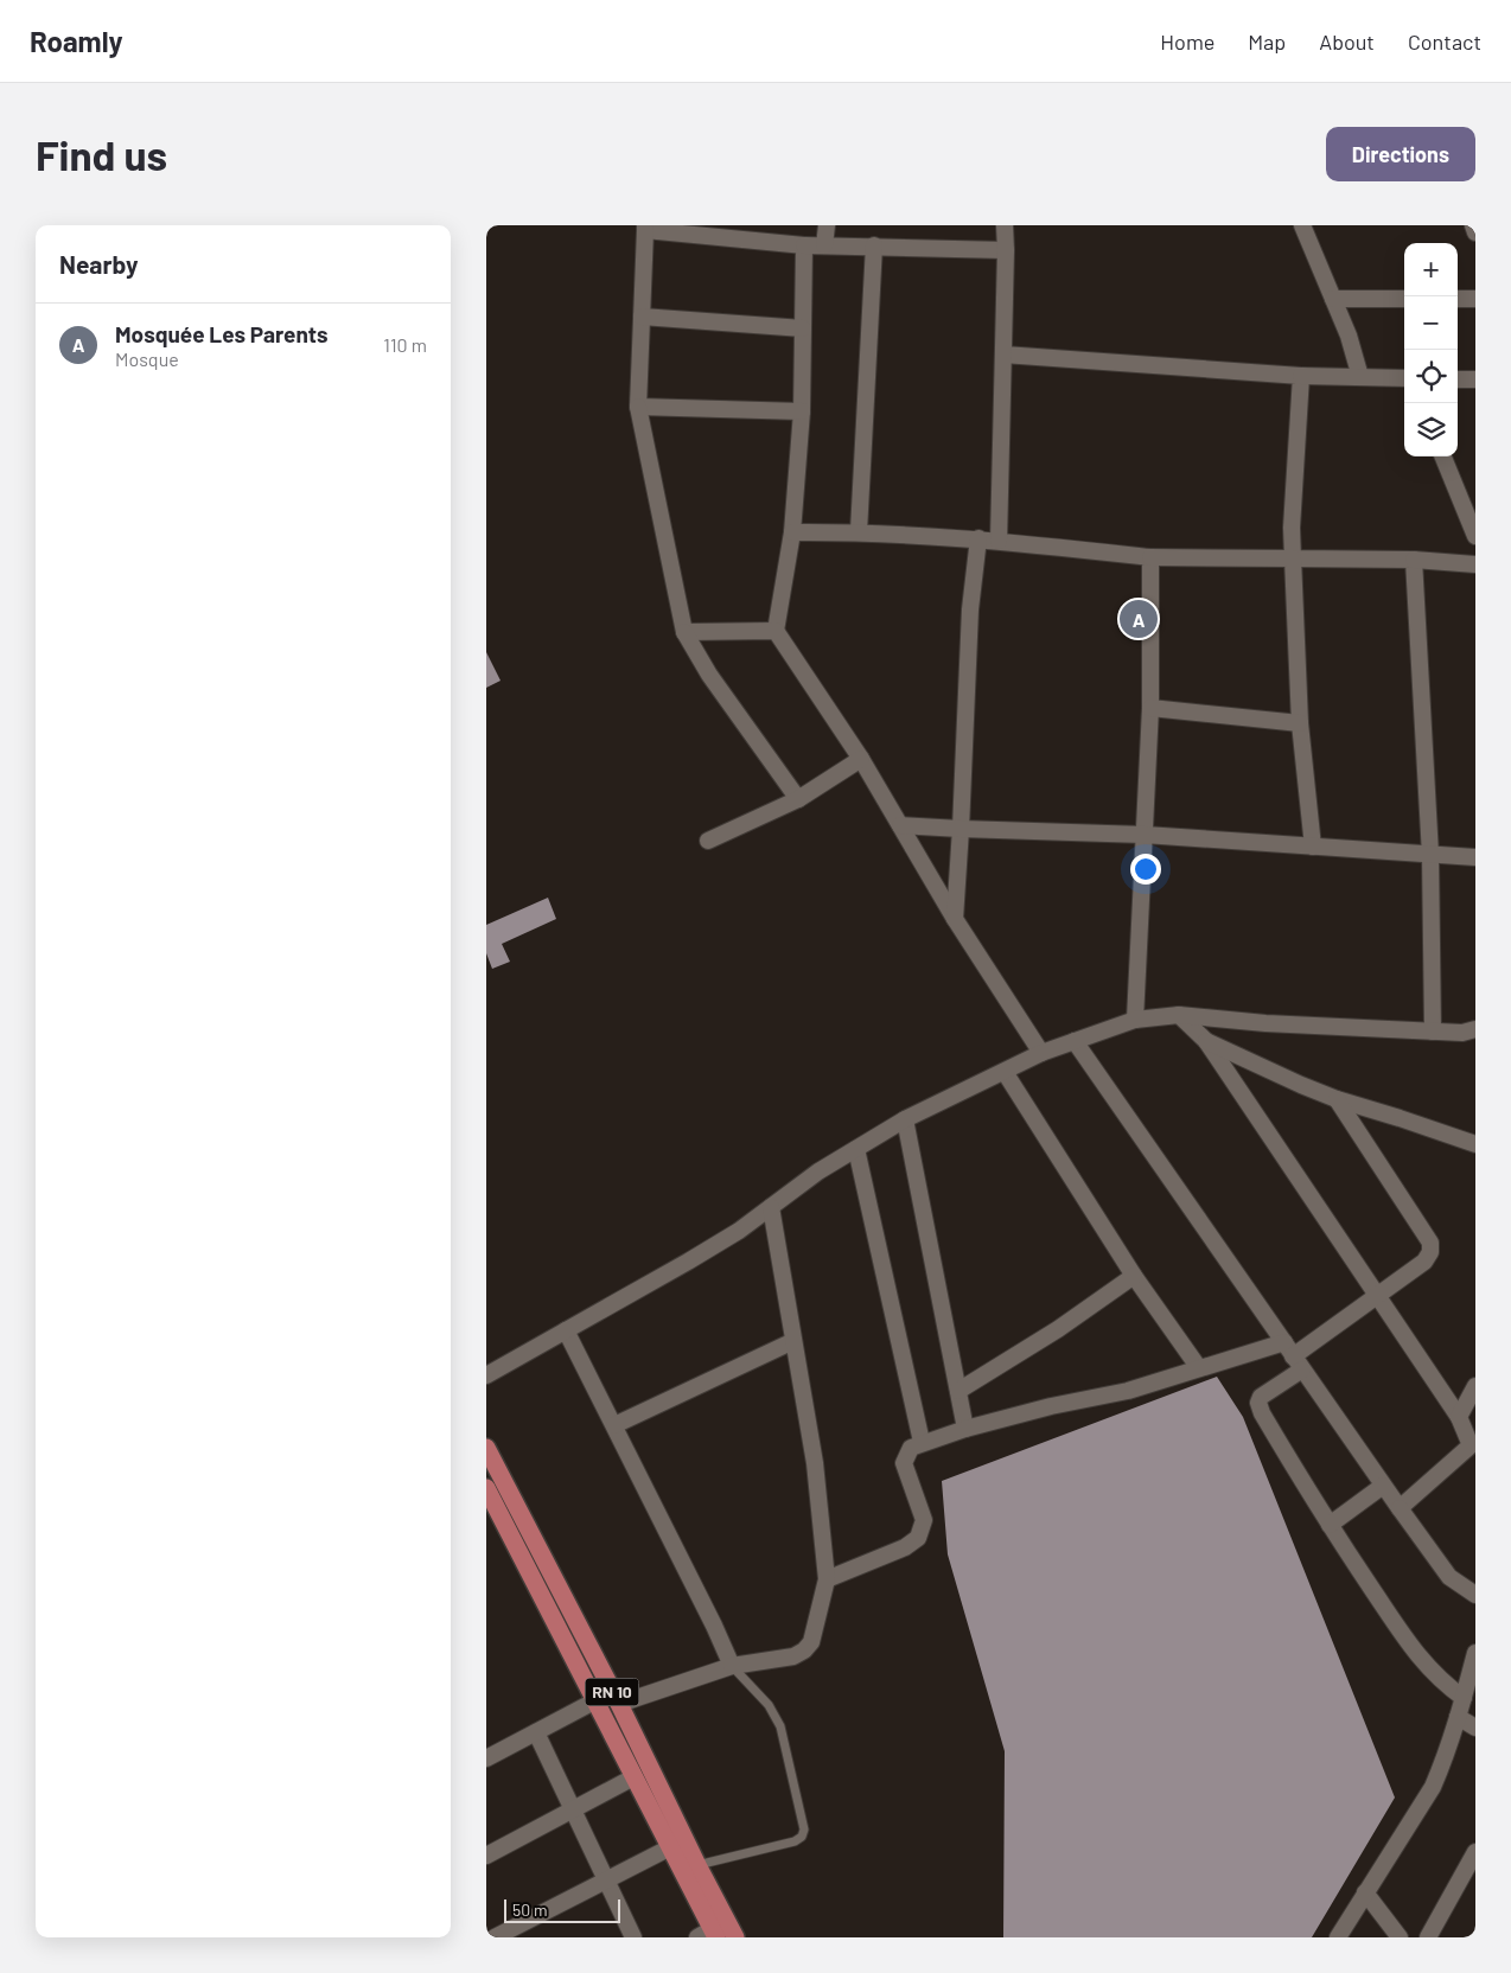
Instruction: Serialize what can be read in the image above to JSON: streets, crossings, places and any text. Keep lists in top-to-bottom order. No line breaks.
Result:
{"streets":{"main road":["RN 10"]},"scale_bar":"50 m","page":{"header":"Roamly","nav":["Home","Map","About","Contact"],"buttons":"Directions","title":"Find us","heading":"Nearby","map_buttons":["+","−"],"list":[{"mark":"A","name":"Mosquée Les Parents","note":"Mosque","value":"110 m"}],"pins":"A","scale":"50 m"}}
